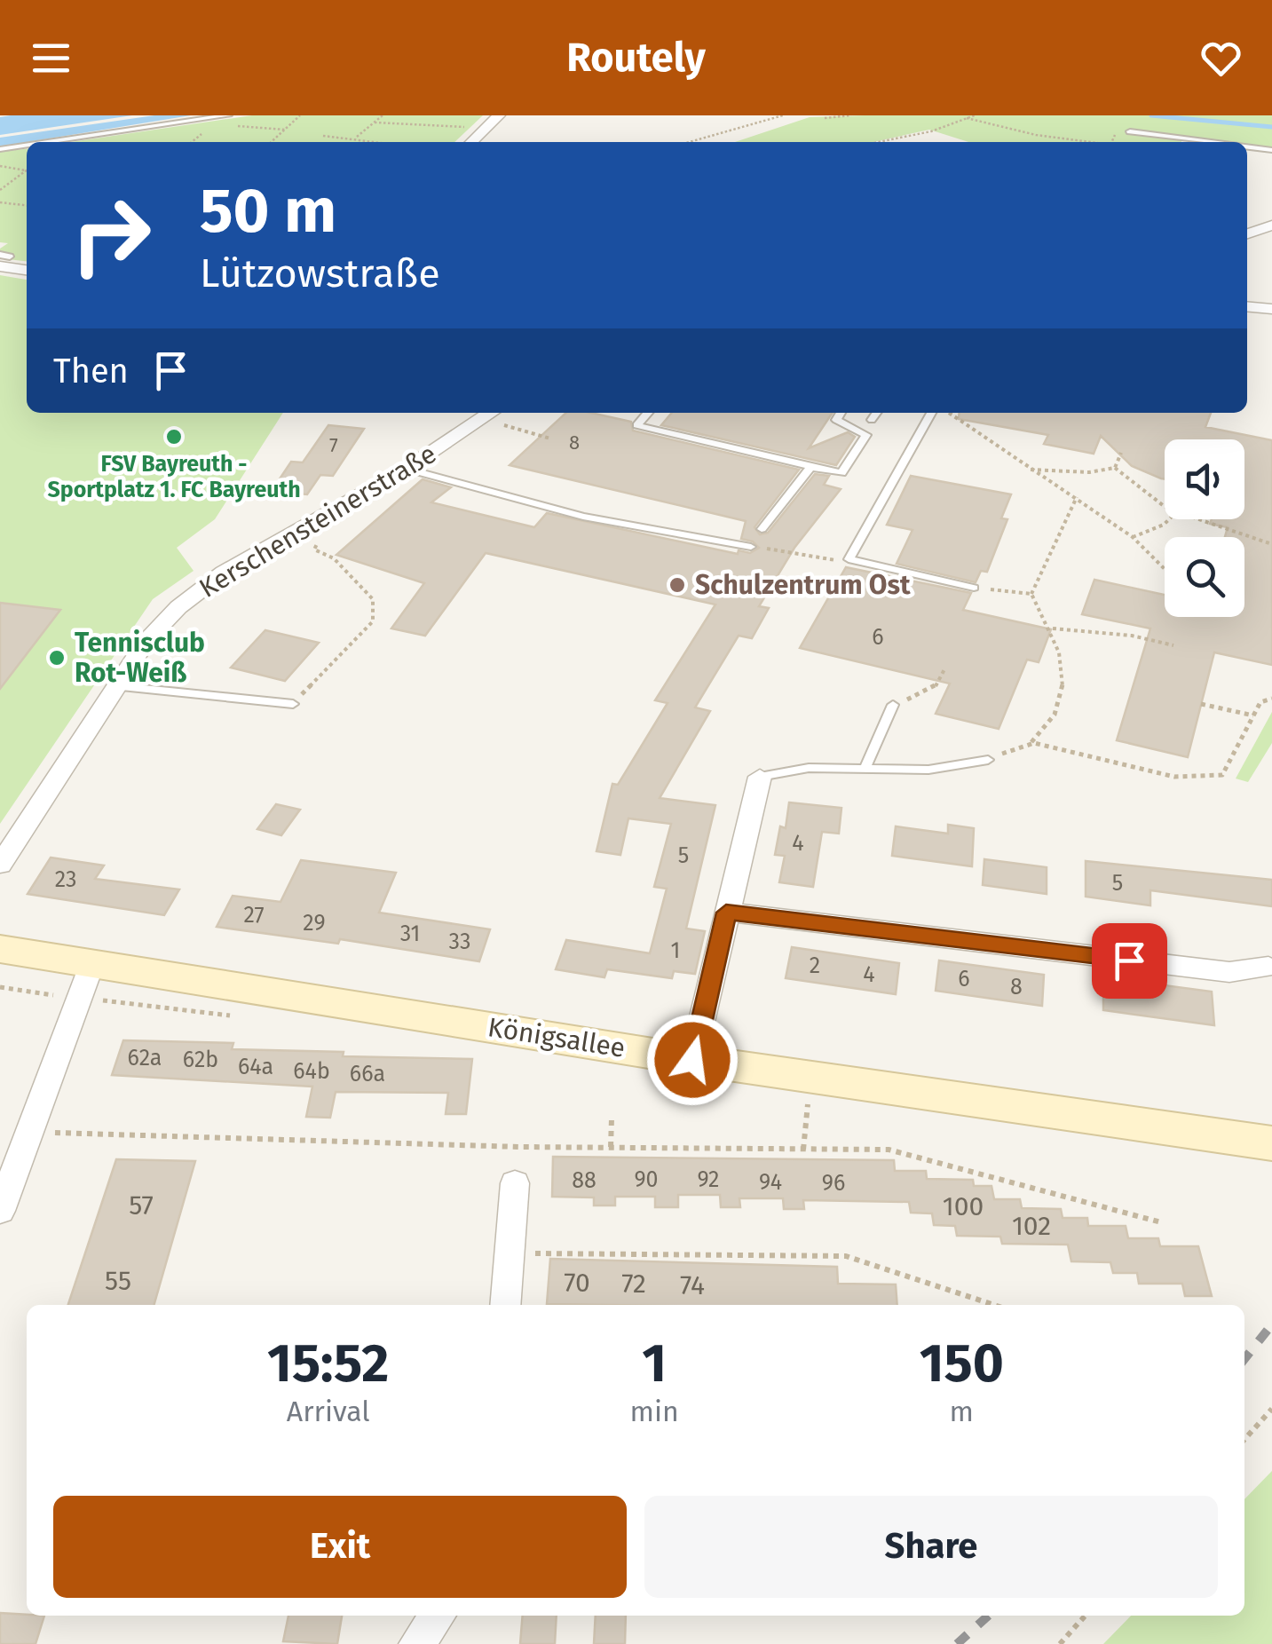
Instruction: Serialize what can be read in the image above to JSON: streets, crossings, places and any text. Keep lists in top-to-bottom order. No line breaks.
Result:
{"streets":{"main road":["Königsallee"],"street":["Kerschensteinerstraße"]},"places":["FSV Bayreuth - Sportplatz 1. FC Bayreuth","Schulzentrum Ost","Tennisclub Rot-Weiß"],"house_numbers":["8","7","6","4","5","23","5","27","29","31","33","1","2","4","6","8","62a","62b","64a","64b","66a","90","92","88","94","96","57","100","102","55","70","72","74"],"page":{"header":"Routely","turn":["50 m","Lützowstraße"],"then":"Then","eta":["15:52","Arrival","1","min","150","m"],"buttons":["Exit","Share"]}}
